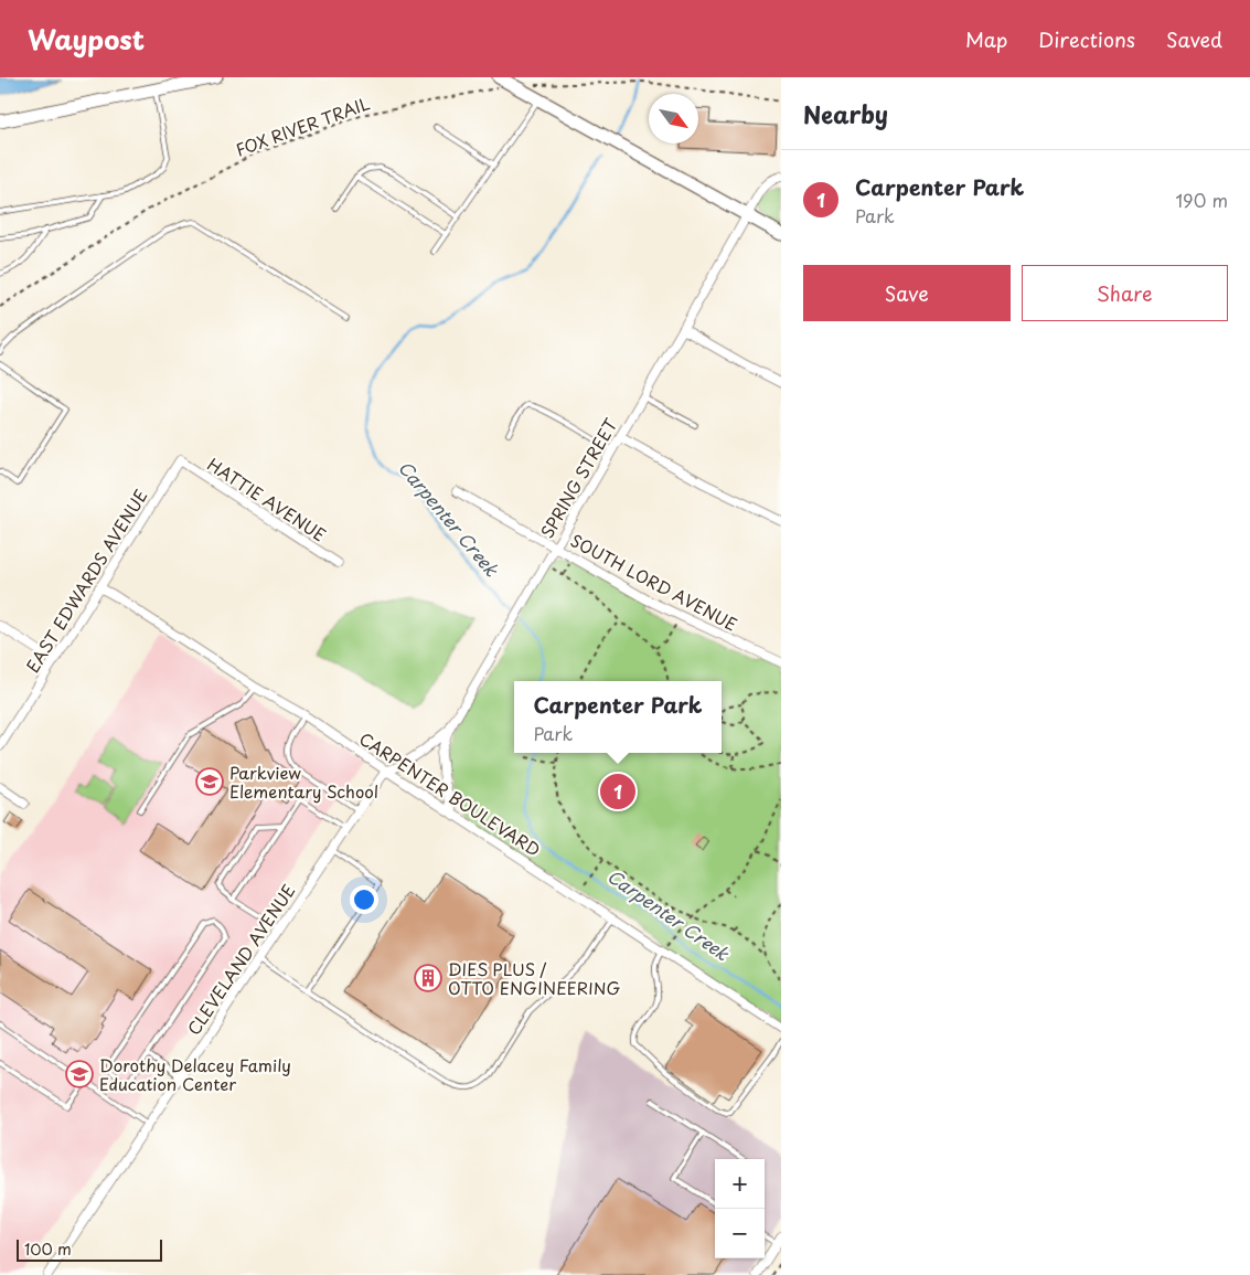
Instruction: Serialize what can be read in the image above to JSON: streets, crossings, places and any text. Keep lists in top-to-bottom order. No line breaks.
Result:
{"streets":{"street":["SPRING STREET","HATTIE AVENUE","EAST EDWARDS AVENUE","SOUTH LORD AVENUE","CARPENTER BOULEVARD","CLEVELAND AVENUE"],"path":["FOX RIVER TRAIL"]},"crossings":[["SPRING STREET","SOUTH LORD AVENUE"],["SPRING STREET","CARPENTER BOULEVARD"],["SPRING STREET","CLEVELAND AVENUE"],["HATTIE AVENUE","EAST EDWARDS AVENUE"],["EAST EDWARDS AVENUE","CARPENTER BOULEVARD"],["CARPENTER BOULEVARD","CLEVELAND AVENUE"]],"water":["Carpenter Creek"],"places":{"school or university":["Parkview Elementary School","Dorothy Delacey Family Education Center"],"building":["DIES PLUS / OTTO ENGINEERING"]},"scale_bar":"100 m","north":"bottom right","page":{"header":"Waypost","nav":["Map","Directions","Saved"],"heading":"Nearby","list":[{"mark":"1","name":"Carpenter Park","note":"Park","value":"190 m"}],"buttons":["Save","Share"],"popup":["Carpenter Park","Park"],"pins":"1","map_buttons":["+","−"],"scale":"100 m"}}
